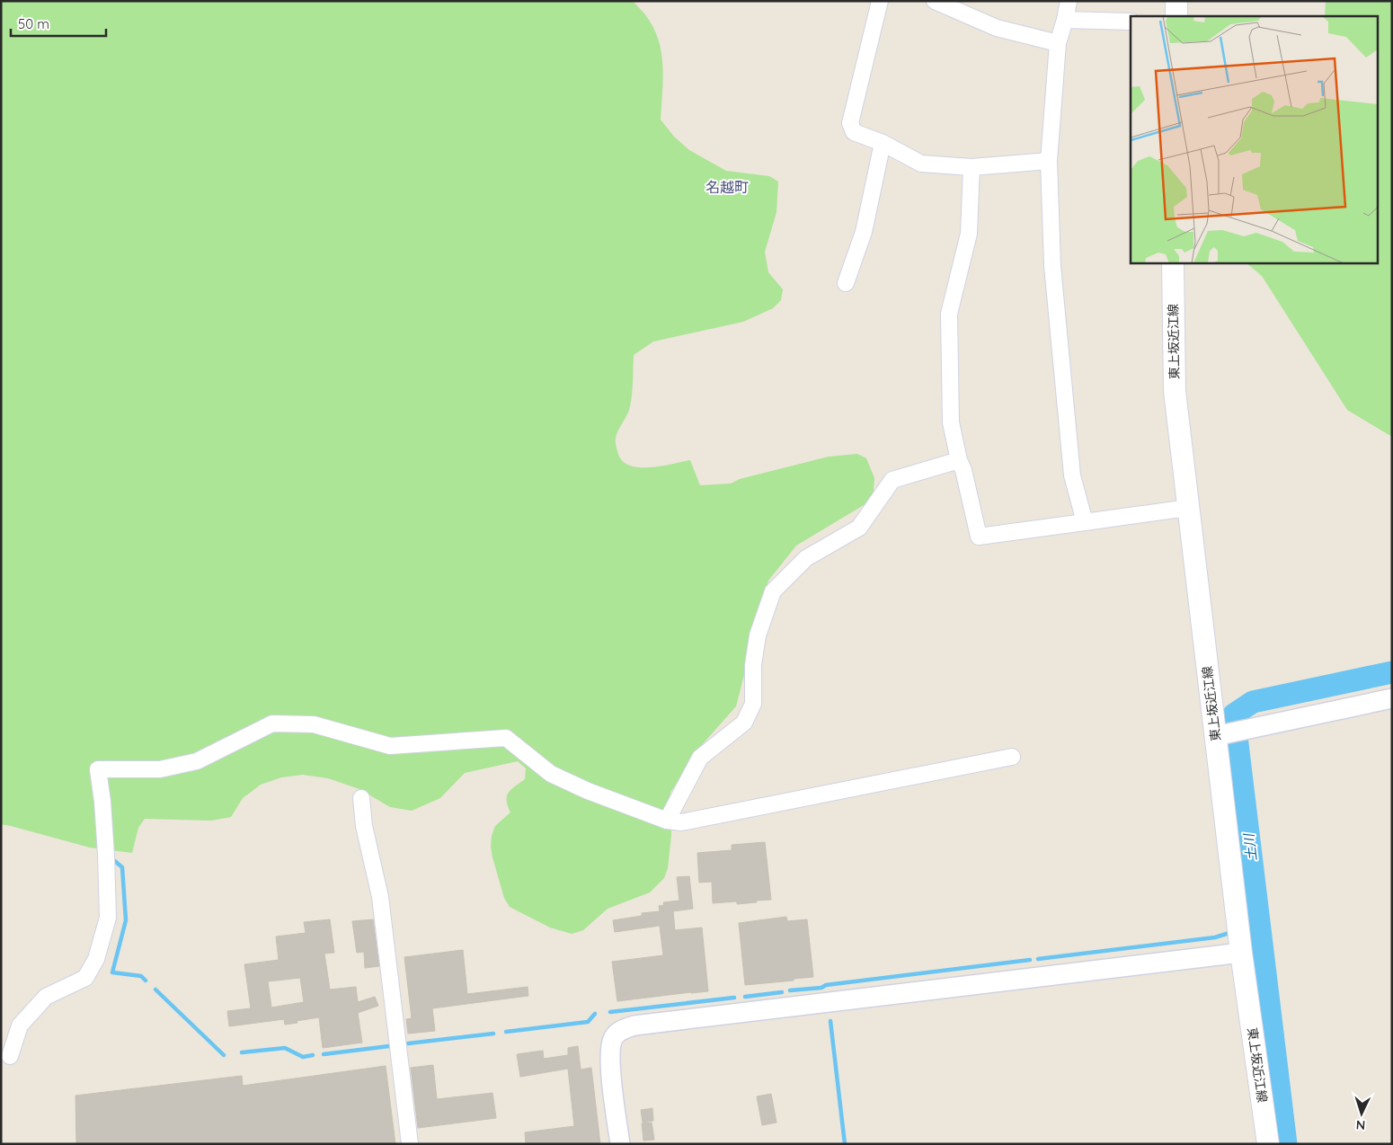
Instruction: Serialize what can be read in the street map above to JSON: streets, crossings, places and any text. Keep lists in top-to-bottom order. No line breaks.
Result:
{"streets":{"main road":["東上坂近江線"]},"districts":["名越町"],"water":["土川"],"scale_bar":"50 m","north":"bottom"}
